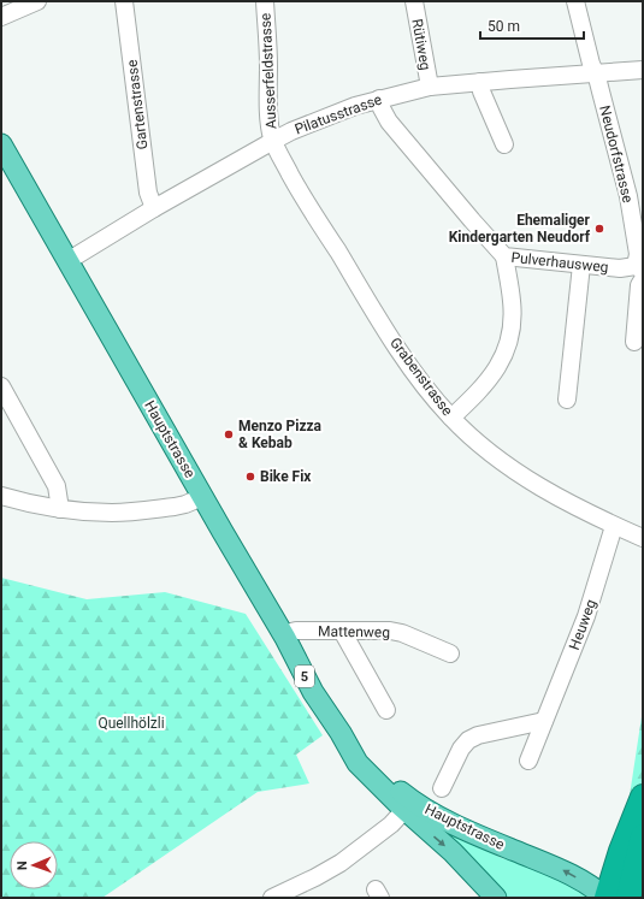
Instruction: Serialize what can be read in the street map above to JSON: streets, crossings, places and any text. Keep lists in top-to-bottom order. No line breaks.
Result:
{"streets":{"main road":["Hauptstrasse","5"],"street":["Rütiweg","Ausserfeldstrasse","Gartenstrasse","Pilatusstrasse","Neudorfstrasse","Pulverhausweg","Grabenstrasse","Heuweg","Mattenweg"]},"crossings":[["Rütiweg","Pilatusstrasse"],["Ausserfeldstrasse","Pilatusstrasse"],["Ausserfeldstrasse","Grabenstrasse"],["Gartenstrasse","Pilatusstrasse"],["Pilatusstrasse","Neudorfstrasse"],["Pilatusstrasse","Pulverhausweg"],["Pilatusstrasse","Grabenstrasse"],["Pilatusstrasse","Hauptstrasse"],["Neudorfstrasse","Pulverhausweg"],["Grabenstrasse","Heuweg"],["Hauptstrasse","Mattenweg"]],"parks":["Quellhölzli"],"places":["Ehemaliger Kindergarten Neudorf","Menzo Pizza & Kebab","Bike Fix"],"scale_bar":"50 m","north":"left"}
